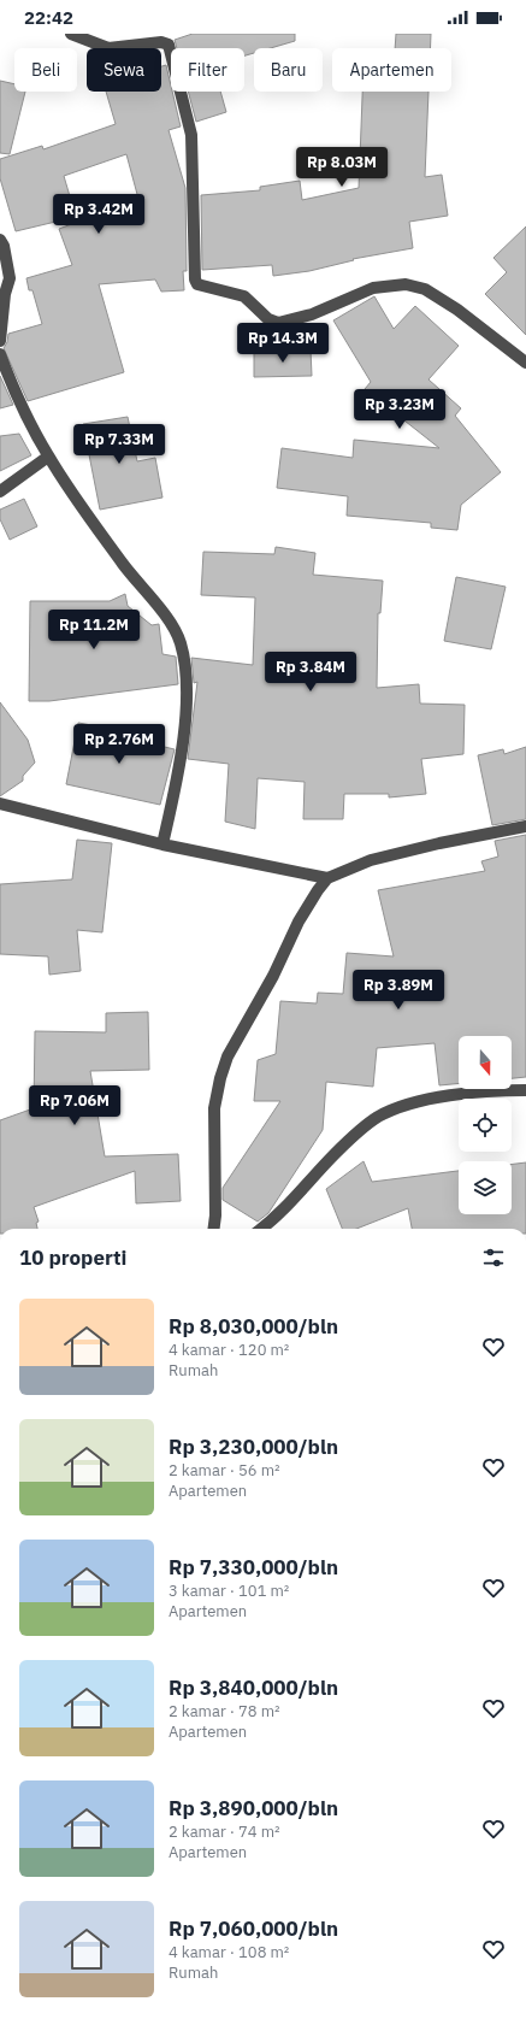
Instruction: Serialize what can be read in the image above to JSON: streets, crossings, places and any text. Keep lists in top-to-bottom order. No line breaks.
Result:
{"north":"bottom","page":{"status":"22:42","chip":["Beli","Sewa","Filter","Baru","Apartemen"],"price":["Rp 8.03M","Rp 3.42M","Rp 14.3M","Rp 3.23M","Rp 7.33M","Rp 11.2M","Rp 3.84M","Rp 2.76M","Rp 3.89M","Rp 7.06M"],"heading":"10 properti","list":[{"name":"Rp 8,030,000/bln","note":"4 kamar · 120 m² · Rumah"},{"name":"Rp 3,230,000/bln","note":"2 kamar · 56 m² · Apartemen"},{"name":"Rp 7,330,000/bln","note":"3 kamar · 101 m² · Apartemen"},{"name":"Rp 3,840,000/bln","note":"2 kamar · 78 m² · Apartemen"},{"name":"Rp 3,890,000/bln","note":"2 kamar · 74 m² · Apartemen"},{"name":"Rp 7,060,000/bln","note":"4 kamar · 108 m² · Rumah"}]}}
